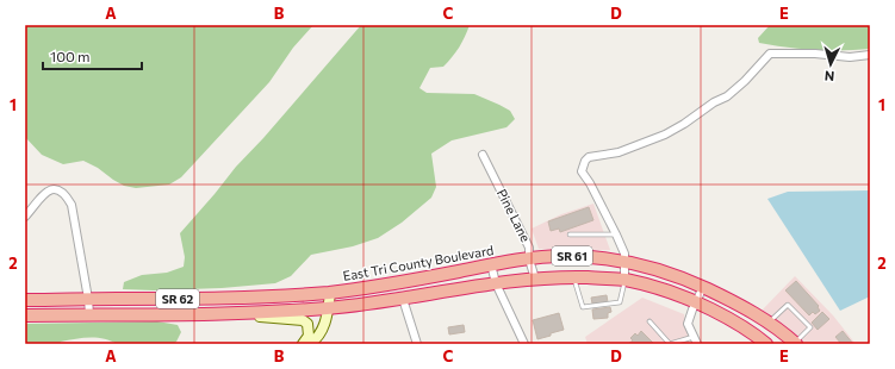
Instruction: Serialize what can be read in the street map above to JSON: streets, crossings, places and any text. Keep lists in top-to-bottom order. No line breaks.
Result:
{"streets":{"highway":["SR 61","East Tri County Boulevard","SR 62"],"street":["Pine Lane"]},"crossings":[["Pine Lane","SR 61"],["Pine Lane","East Tri County Boulevard"],["SR 61","SR 62"]],"scale_bar":"100 m","north":"bottom","grid":{"columns":["A","B","C","D","E"],"rows":["1","2"]}}
